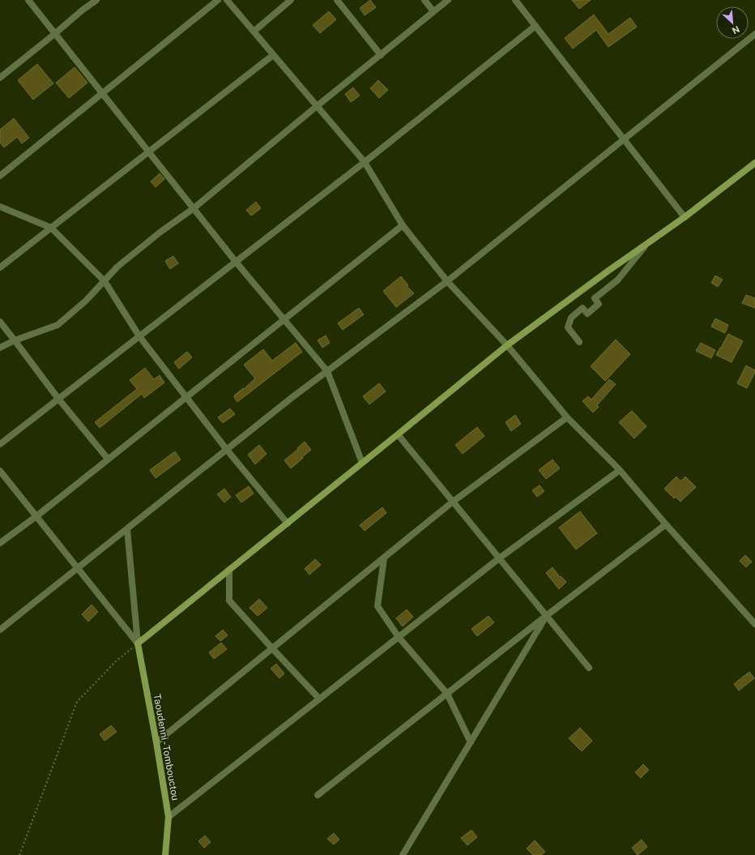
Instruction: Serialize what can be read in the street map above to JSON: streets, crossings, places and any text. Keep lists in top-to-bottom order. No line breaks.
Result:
{"streets":{"street":["Taoudenni - Tombouctou"]},"north":"bottom right"}
